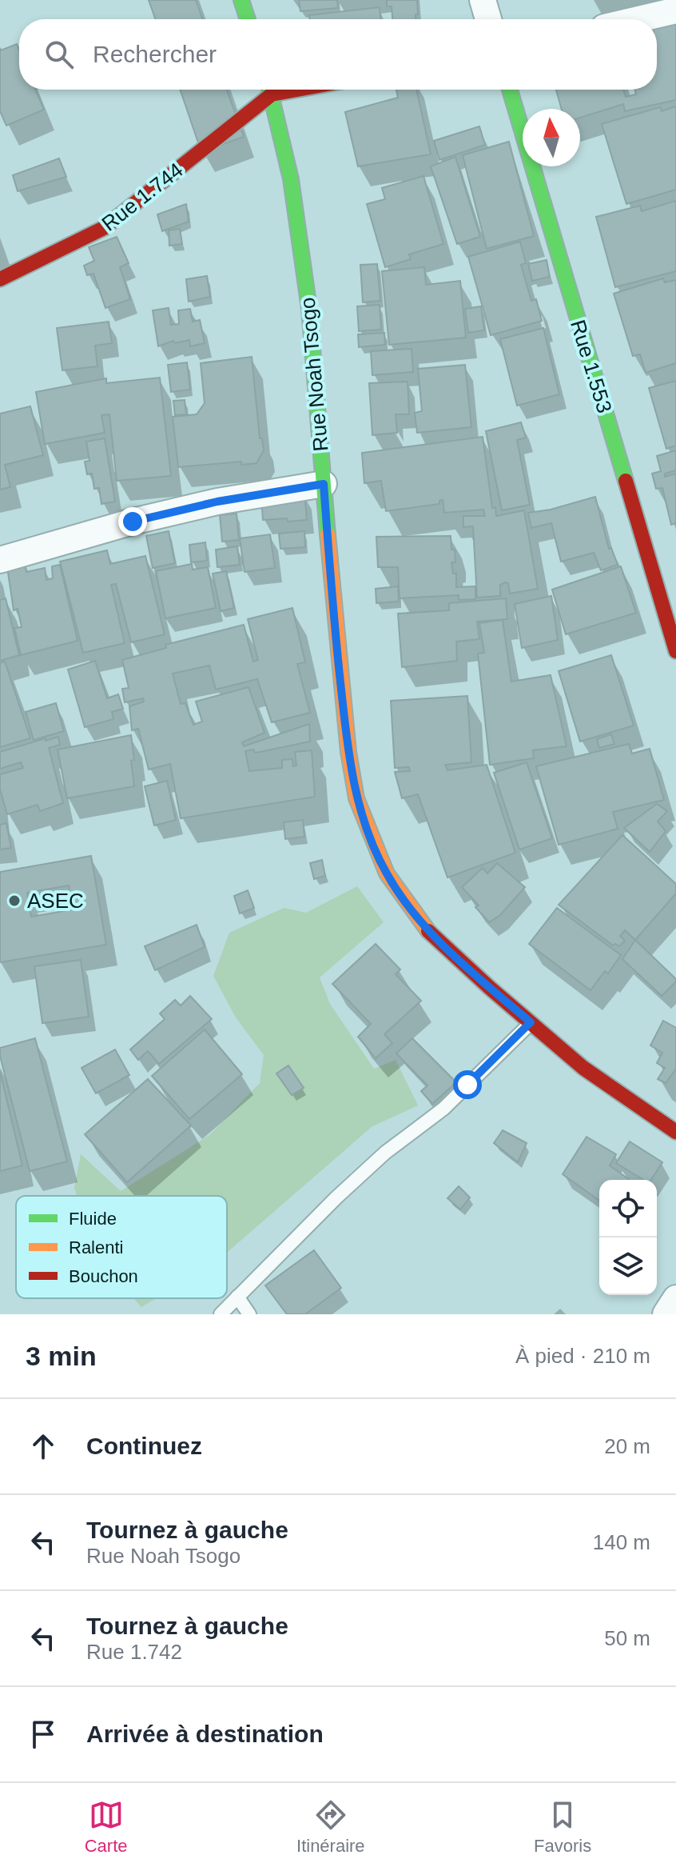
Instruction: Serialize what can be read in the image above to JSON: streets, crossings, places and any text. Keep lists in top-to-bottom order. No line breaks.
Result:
{"streets":{"main road":["Rue 1.744","Rue 1.553","Rue Noah Tsogo"]},"places":["ASEC"],"legend":["Fluide","Ralenti","Bouchon"],"north":"top","page":{"search":"Rechercher","heading":["3 min","À pied · 210 m"],"list":[["Continuez","20 m"],["Tournez à gauche","Rue Noah Tsogo","140 m"],["Tournez à gauche","Rue 1.742","50 m"],"Arrivée à destination"],"nav":["Carte","Itinéraire","Favoris"]}}
